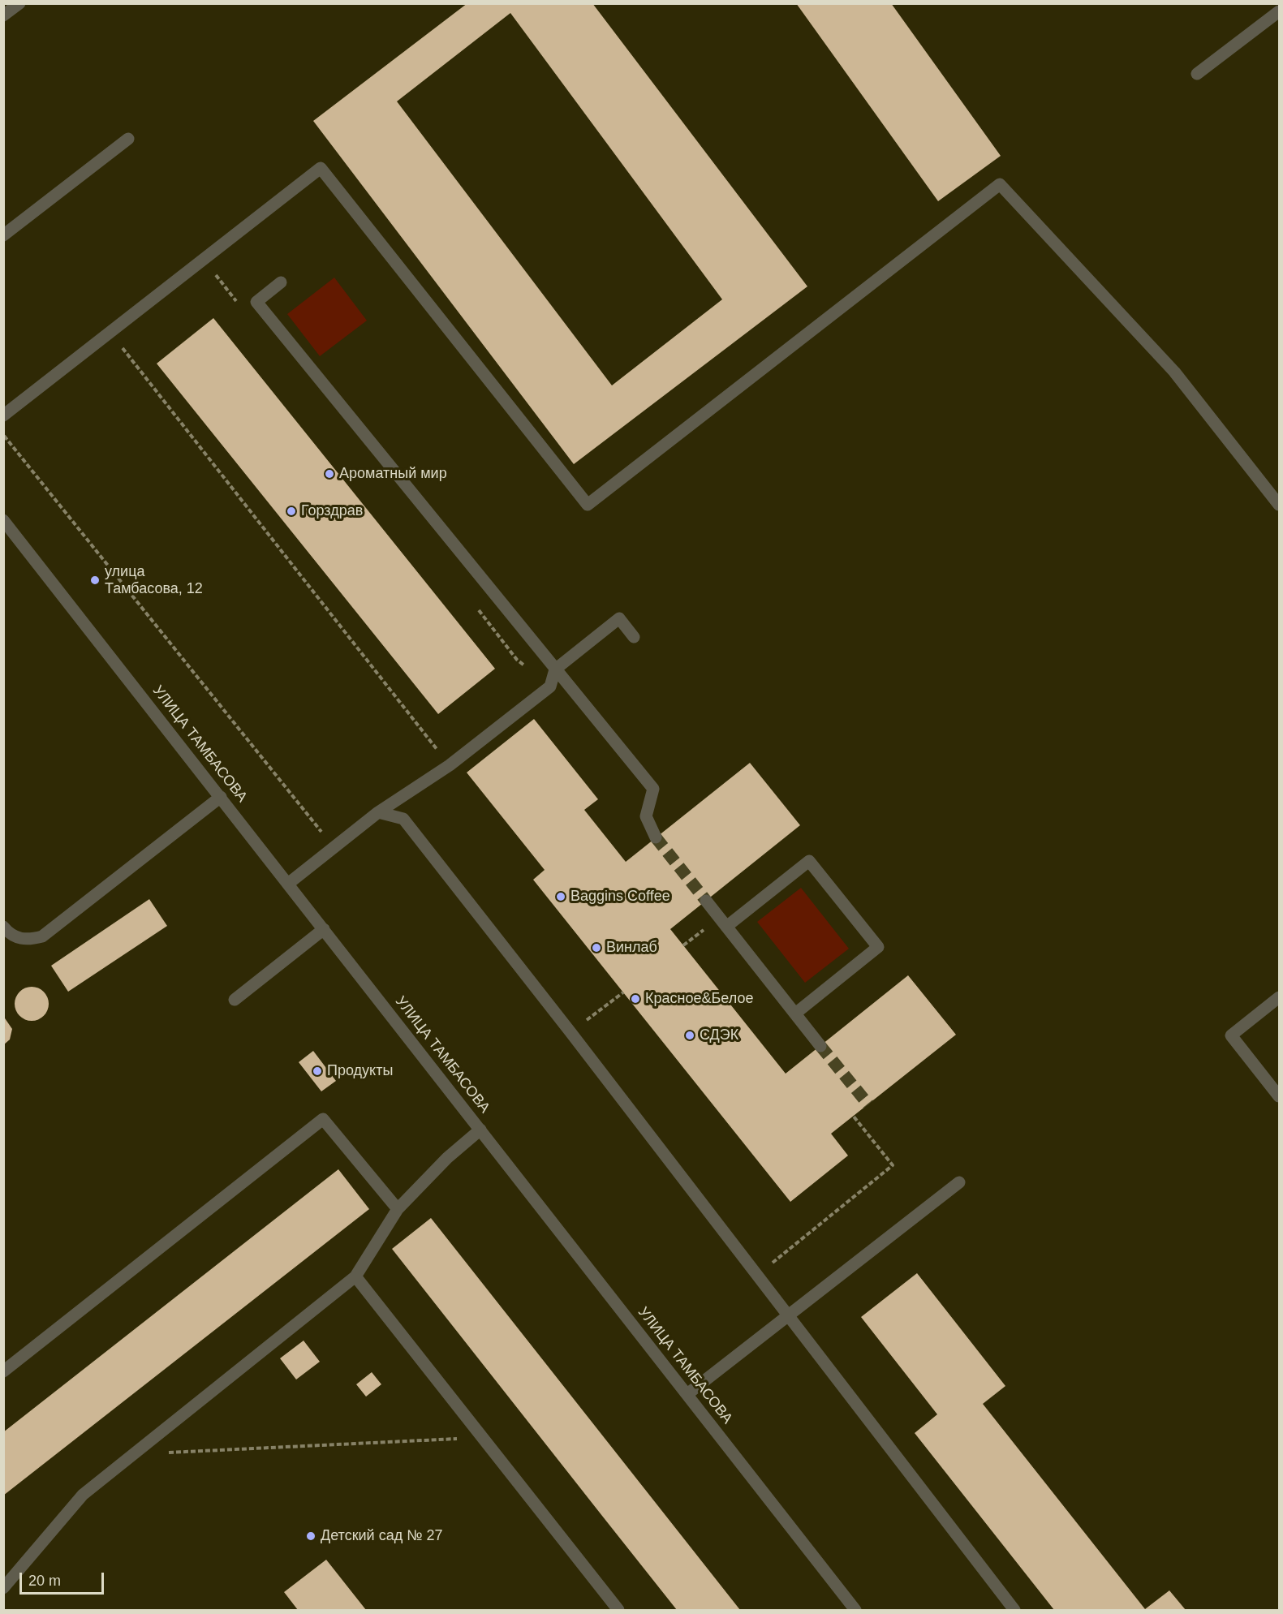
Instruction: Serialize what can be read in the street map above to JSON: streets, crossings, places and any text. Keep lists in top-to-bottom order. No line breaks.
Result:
{"streets":{"street":["УЛИЦА ТАМБАСОВА"]},"places":["Ароматный мир","Горздрав","улица Тамбасова, 12","Baggins Coffee","Винлаб","Красное&Белое","СДЭК","Продукты","Детский сад № 27"],"scale_bar":"20 m"}
